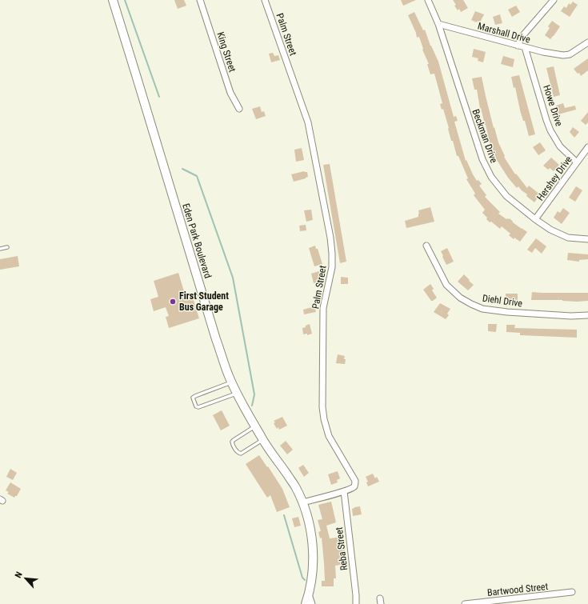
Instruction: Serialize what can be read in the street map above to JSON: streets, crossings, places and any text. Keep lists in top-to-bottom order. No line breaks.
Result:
{"streets":{"main road":["Eden Park Boulevard"],"street":["Marshall Drive","Palm Street","King Street","Howe Drive","Beckman Drive","Hershey Drive","Diehl Drive","Reba Street","Bartwood Street"]},"crossings":[["Marshall Drive","Howe Drive"],["Marshall Drive","Beckman Drive"],["Palm Street","Eden Park Boulevard"],["Palm Street","Reba Street"],["Howe Drive","Hershey Drive"],["Beckman Drive","Hershey Drive"]],"places":["First Student Bus Garage"],"north":"top left"}
